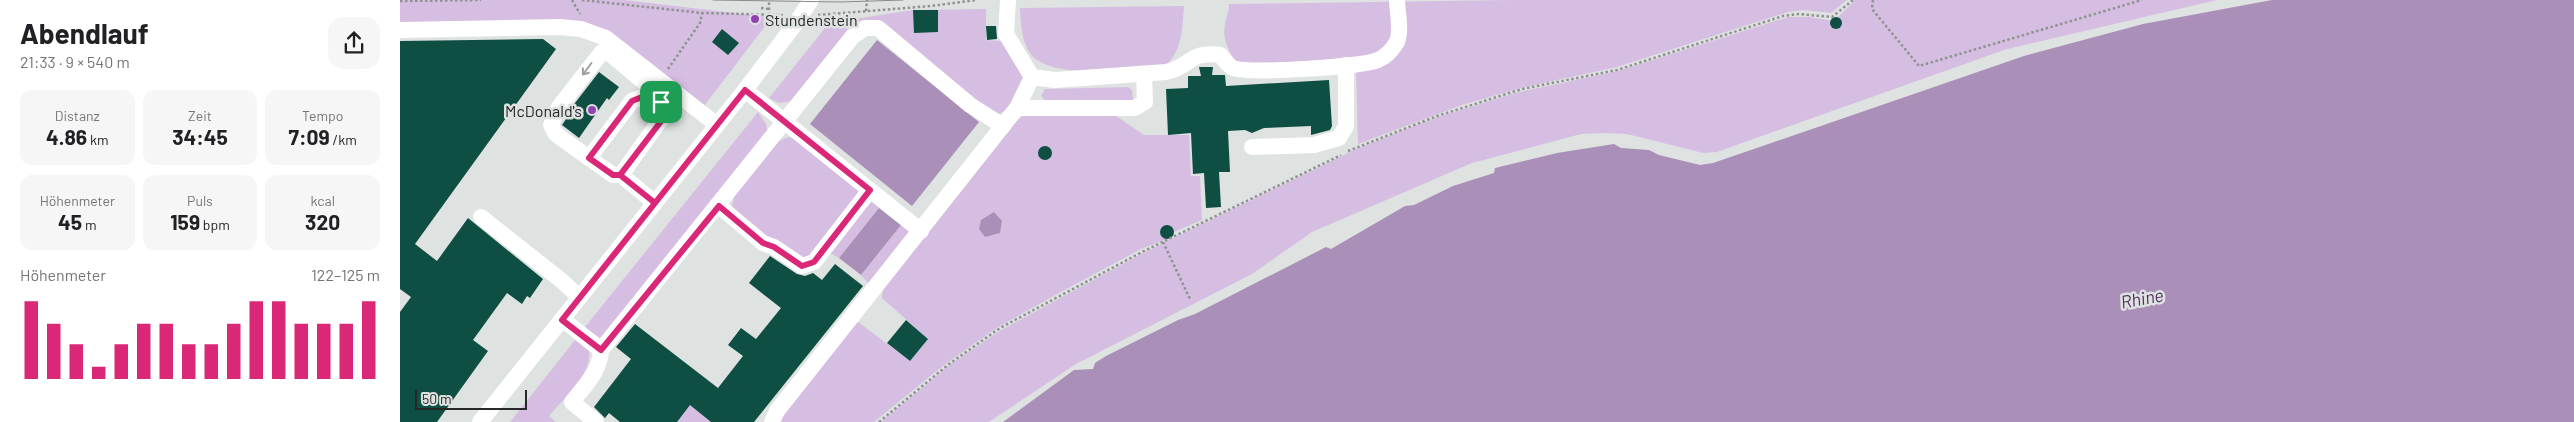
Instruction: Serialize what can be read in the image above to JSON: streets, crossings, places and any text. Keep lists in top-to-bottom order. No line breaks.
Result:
{"water":["Rhine"],"places":["Stundenstein","McDonald's"],"scale_bar":"50 m","page":{"heading":["Abendlauf","21:33 · 9 × 540 m"],"stats":[["Distanz","4.86 km"],["Zeit","34:45"],["Tempo","7:09 /km"],["Höhenmeter","45 m"],["Puls","159 bpm"],["kcal","320"]],"chart":["Höhenmeter","122–125 m"],"scale":"50 m"}}
